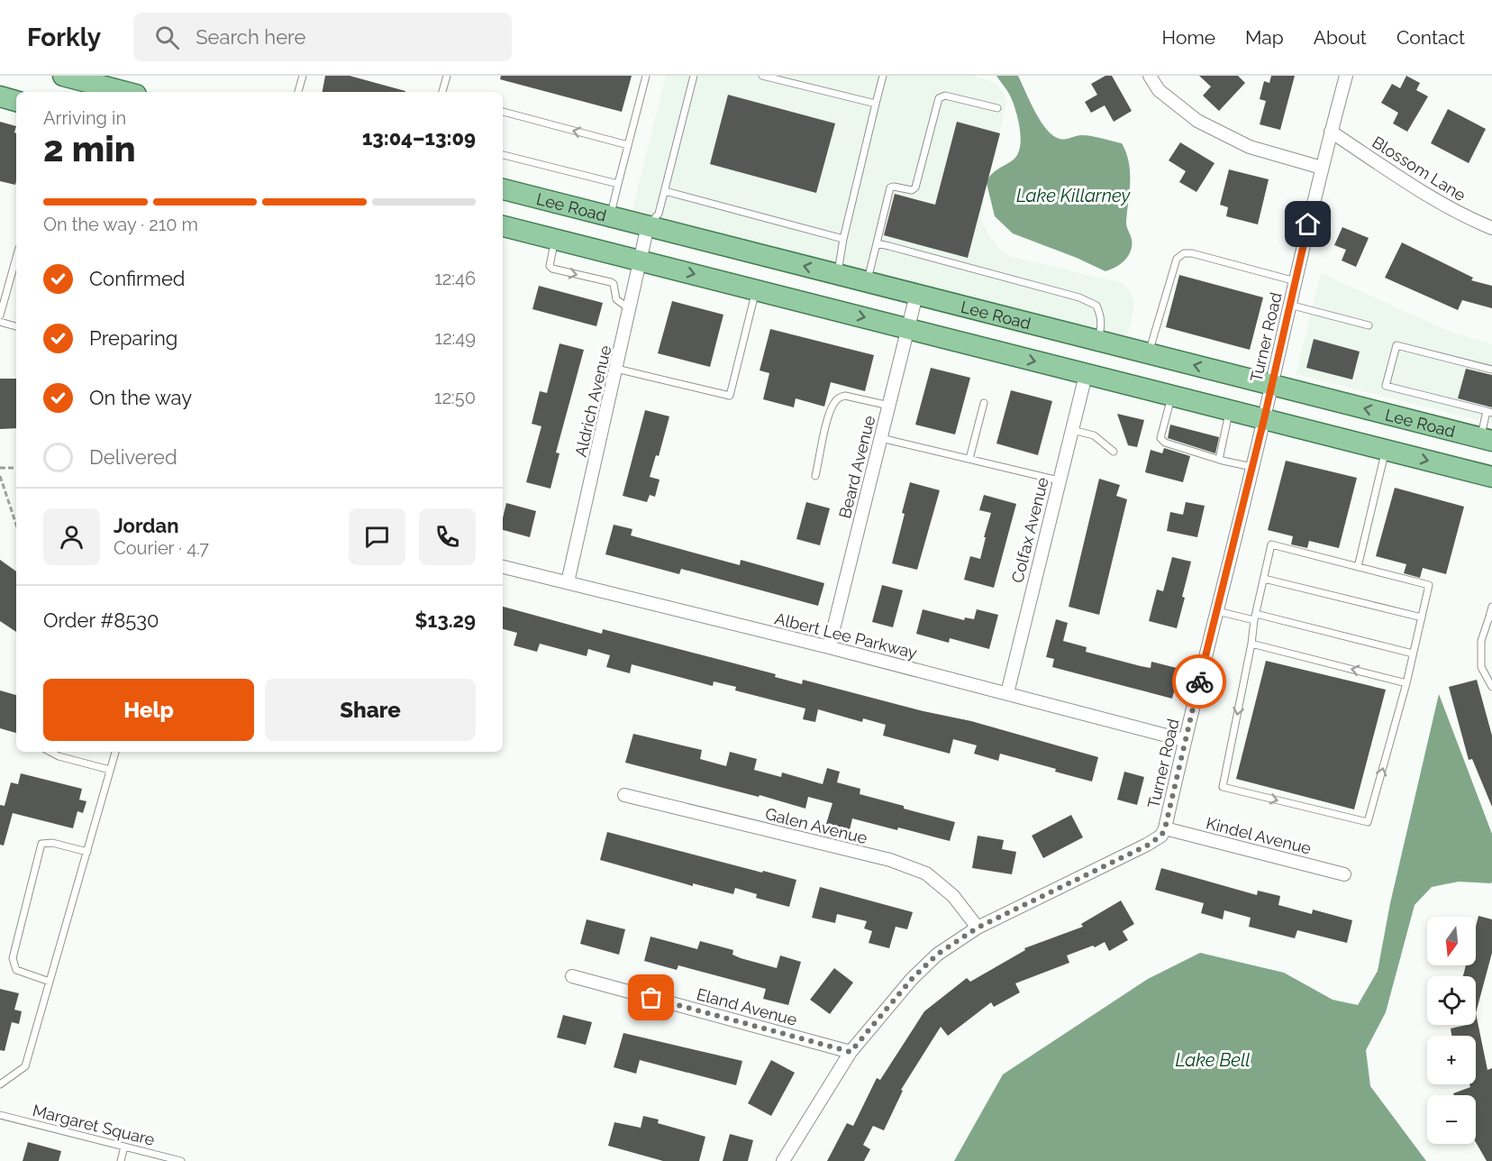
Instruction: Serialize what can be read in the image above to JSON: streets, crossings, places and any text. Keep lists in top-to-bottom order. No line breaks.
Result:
{"streets":{"main road":["Lee Road"],"street":["Blossom Lane","Turner Road","Aldrich Avenue","Beard Avenue","Colfax Avenue","Albert Lee Parkway","Galen Avenue","Kindel Avenue","Eland Avenue"],"lane":["Margaret Square"]},"crossings":[["Blossom Lane","Turner Road"],["Lee Road","Turner Road"],["Lee Road","Aldrich Avenue"],["Lee Road","Beard Avenue"],["Turner Road","Albert Lee Parkway"],["Turner Road","Galen Avenue"],["Turner Road","Kindel Avenue"],["Turner Road","Eland Avenue"],["Aldrich Avenue","Albert Lee Parkway"],["Beard Avenue","Albert Lee Parkway"],["Colfax Avenue","Albert Lee Parkway"]],"water":["Lake Killarney","Lake Bell"],"north":"bottom","page":{"header":"Forkly","search":"Search here","nav":["Home","Map","About","Contact"],"heading":["2 min","Arriving in","13:04–13:09"],"panel":["Jordan","Courier · 4.7","Order #8530","$13.29"],"bar":"On the way · 210 m","list":[["Confirmed","12:46"],["Preparing","12:49"],["On the way","12:50"],"Delivered"],"buttons":["Help","Share"],"map_buttons":["+","−"]}}
